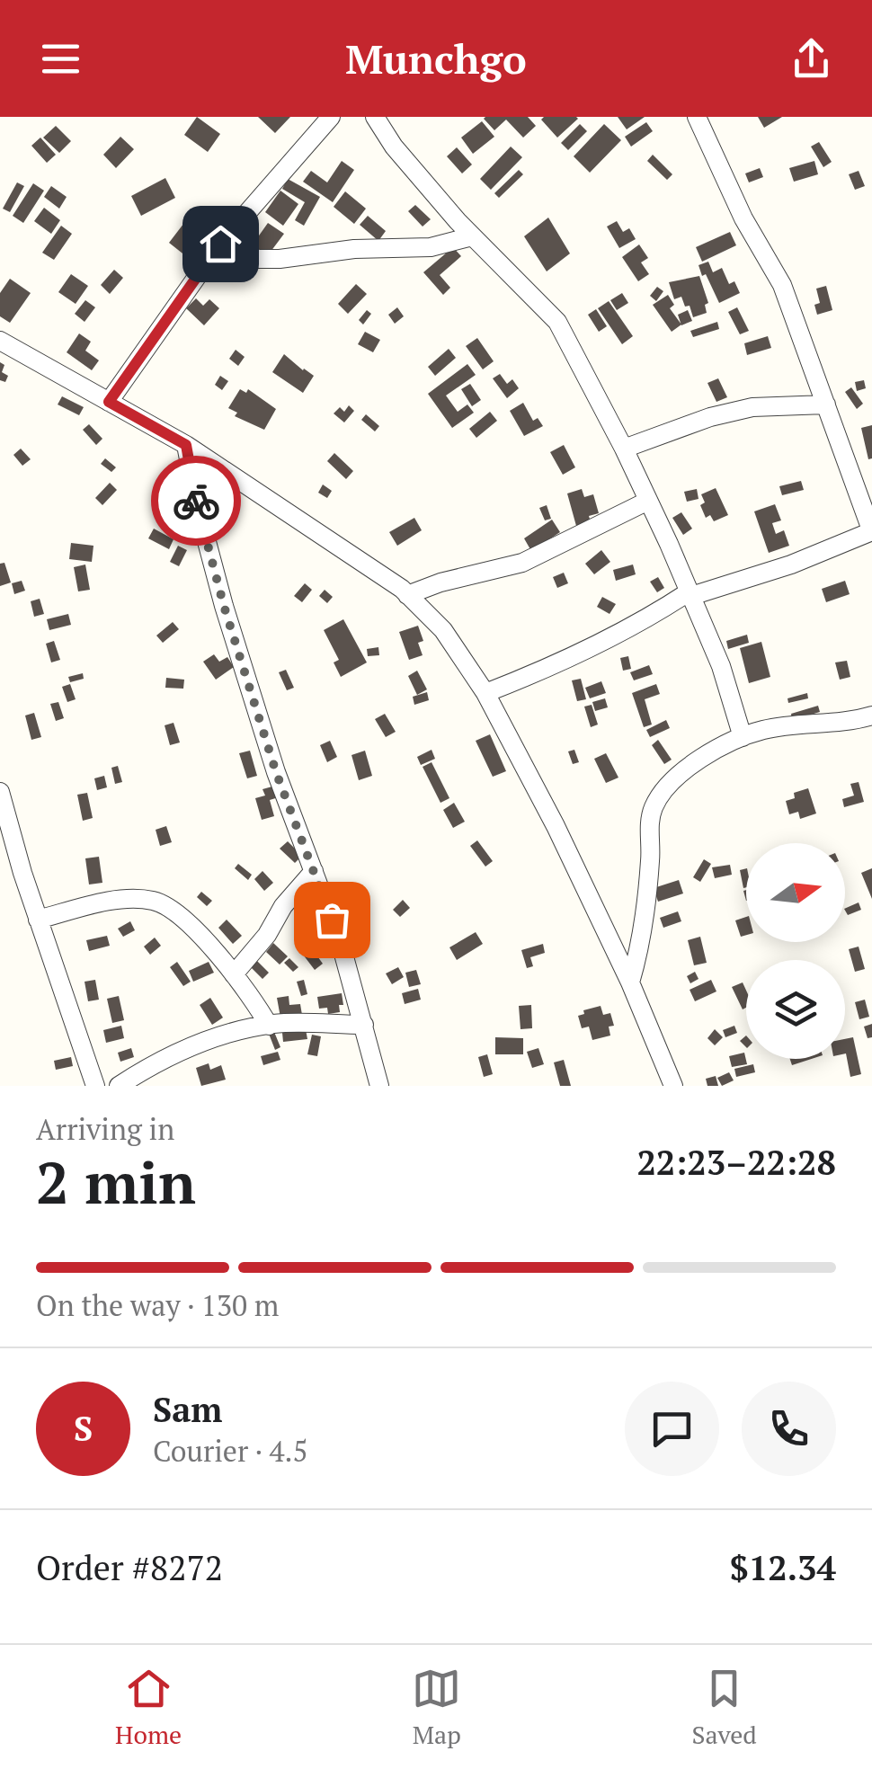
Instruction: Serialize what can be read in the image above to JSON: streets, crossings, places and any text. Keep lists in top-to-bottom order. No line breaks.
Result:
{"north":"right","page":{"header":"Munchgo","heading":["2 min","Arriving in","22:23–22:28"],"panel":["Sam","Courier · 4.5","Order #8272","$12.34"],"bar":"On the way · 130 m","round":"S","tabs":["Home","Map","Saved"]}}
